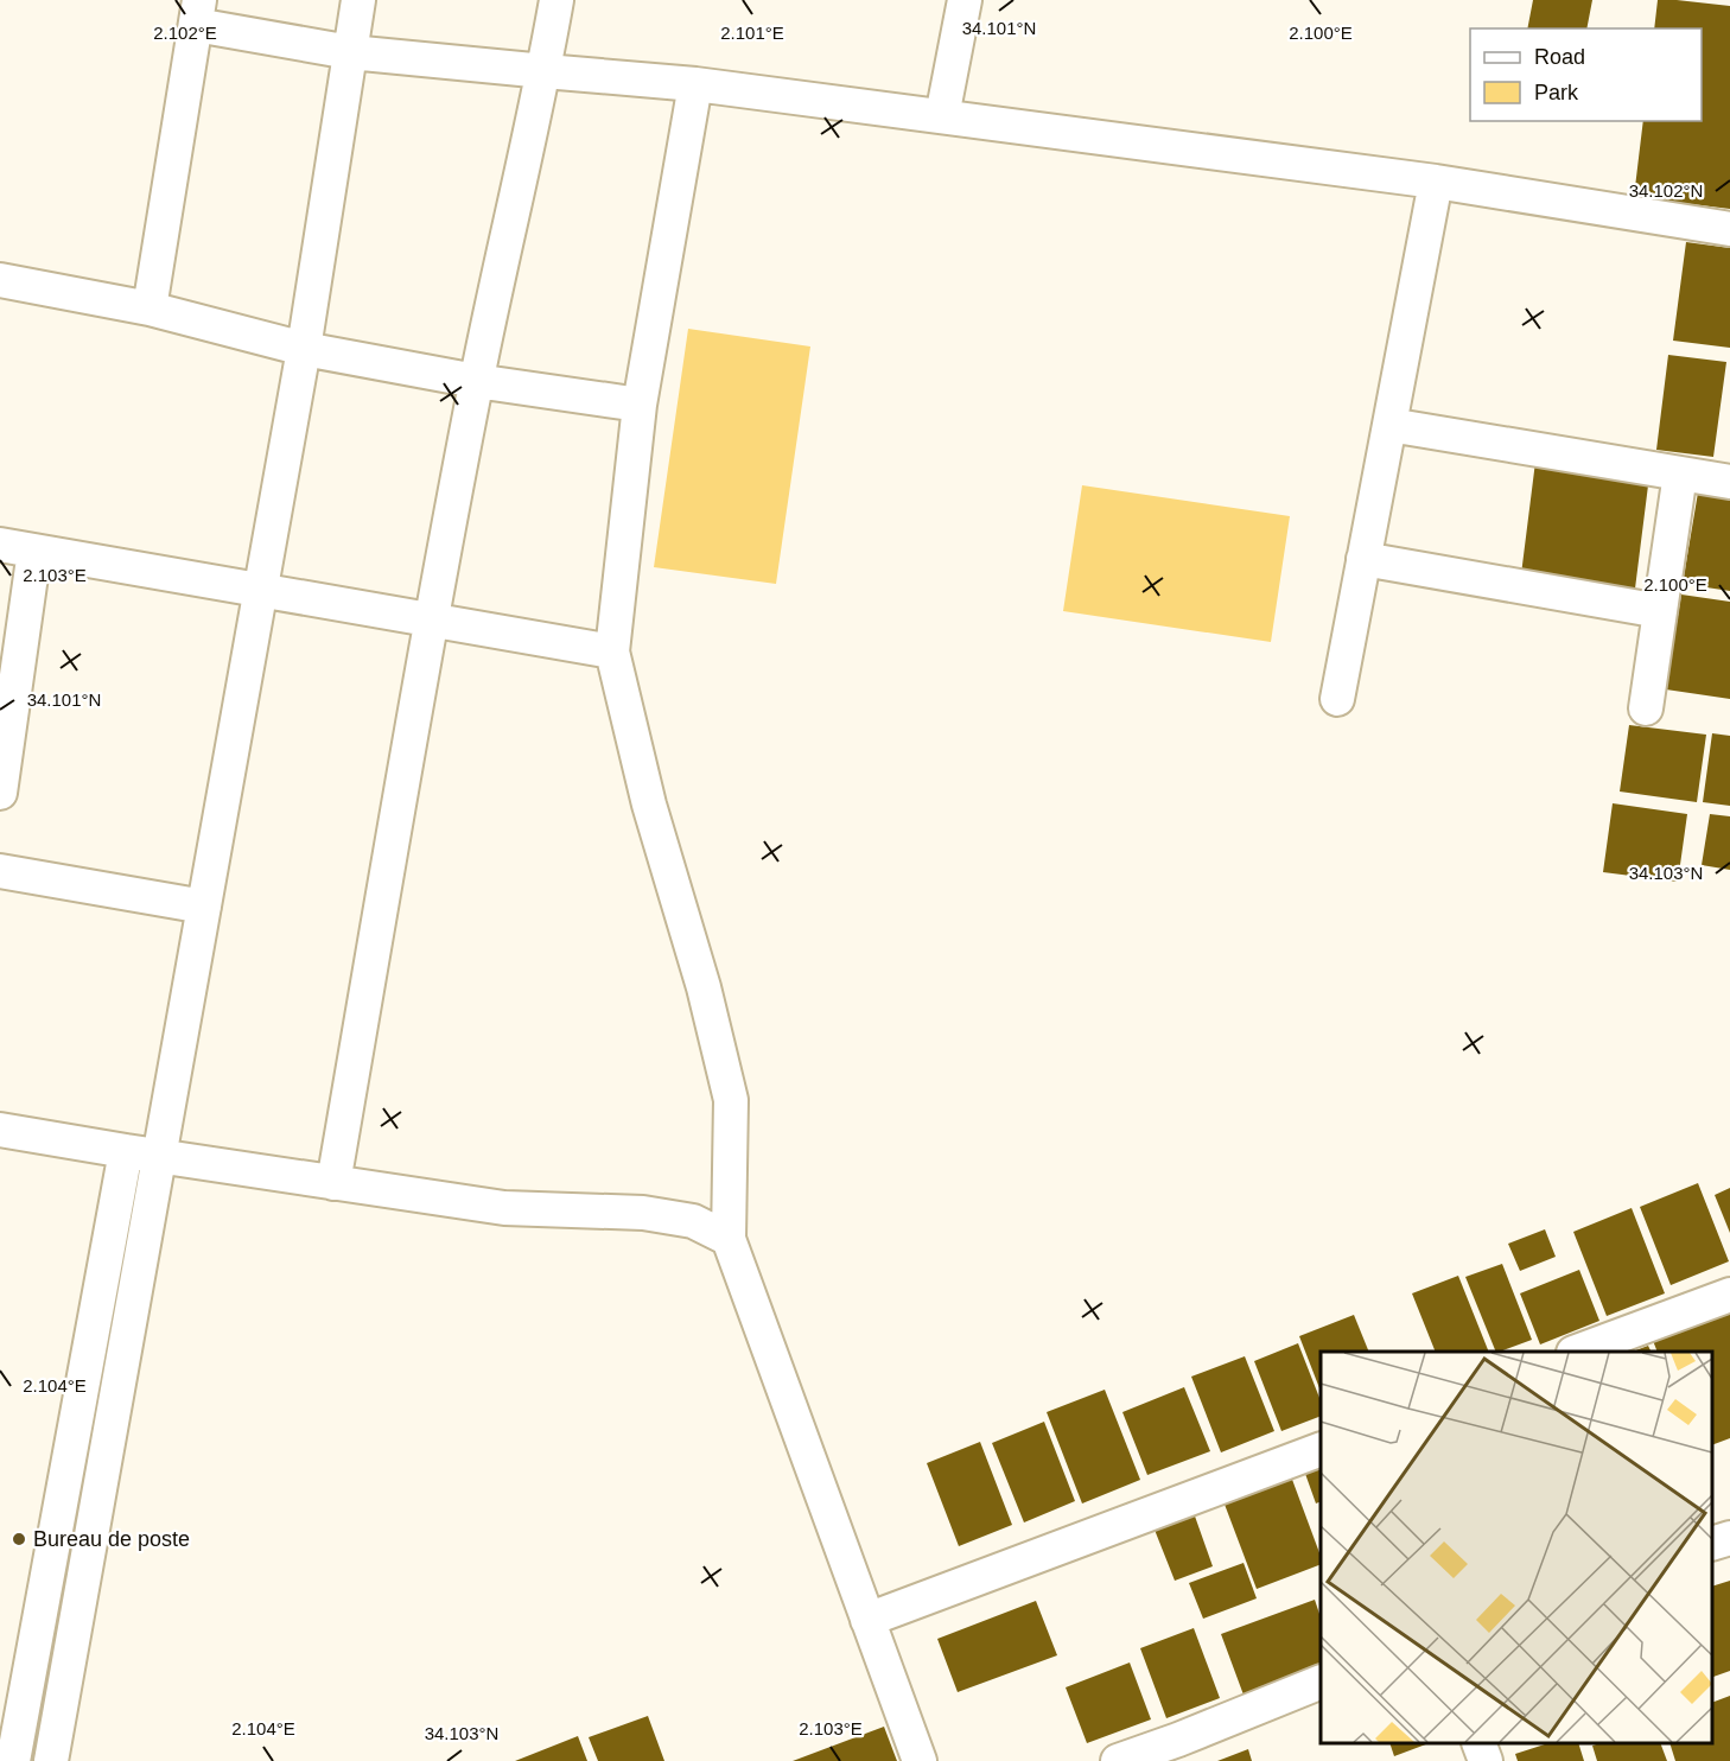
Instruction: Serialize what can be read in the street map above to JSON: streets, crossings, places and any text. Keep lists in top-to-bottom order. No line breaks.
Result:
{"places":["Bureau de poste"],"legend":["Road","Park"],"coordinates":["34.101°N","2.102°E","2.101°E","2.100°E","34.102°N","2.103°E","34.103°N","2.104°E"]}
